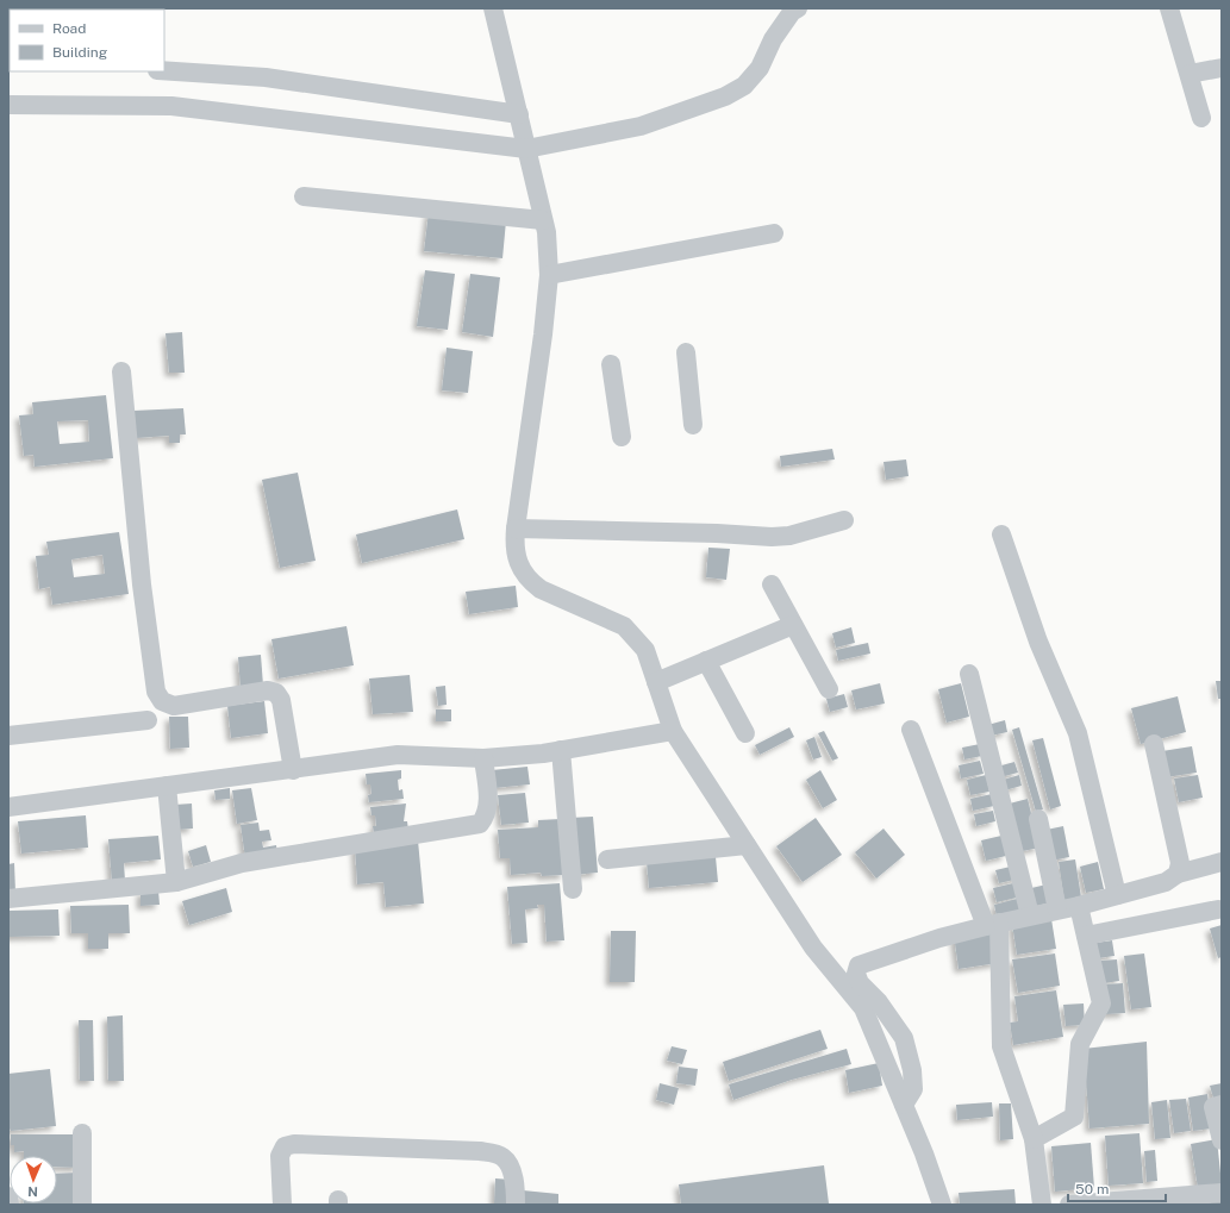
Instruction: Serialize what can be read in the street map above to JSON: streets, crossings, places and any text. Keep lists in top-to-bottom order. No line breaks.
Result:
{"legend":["Road","Building"],"scale_bar":"50 m","north":"bottom"}
